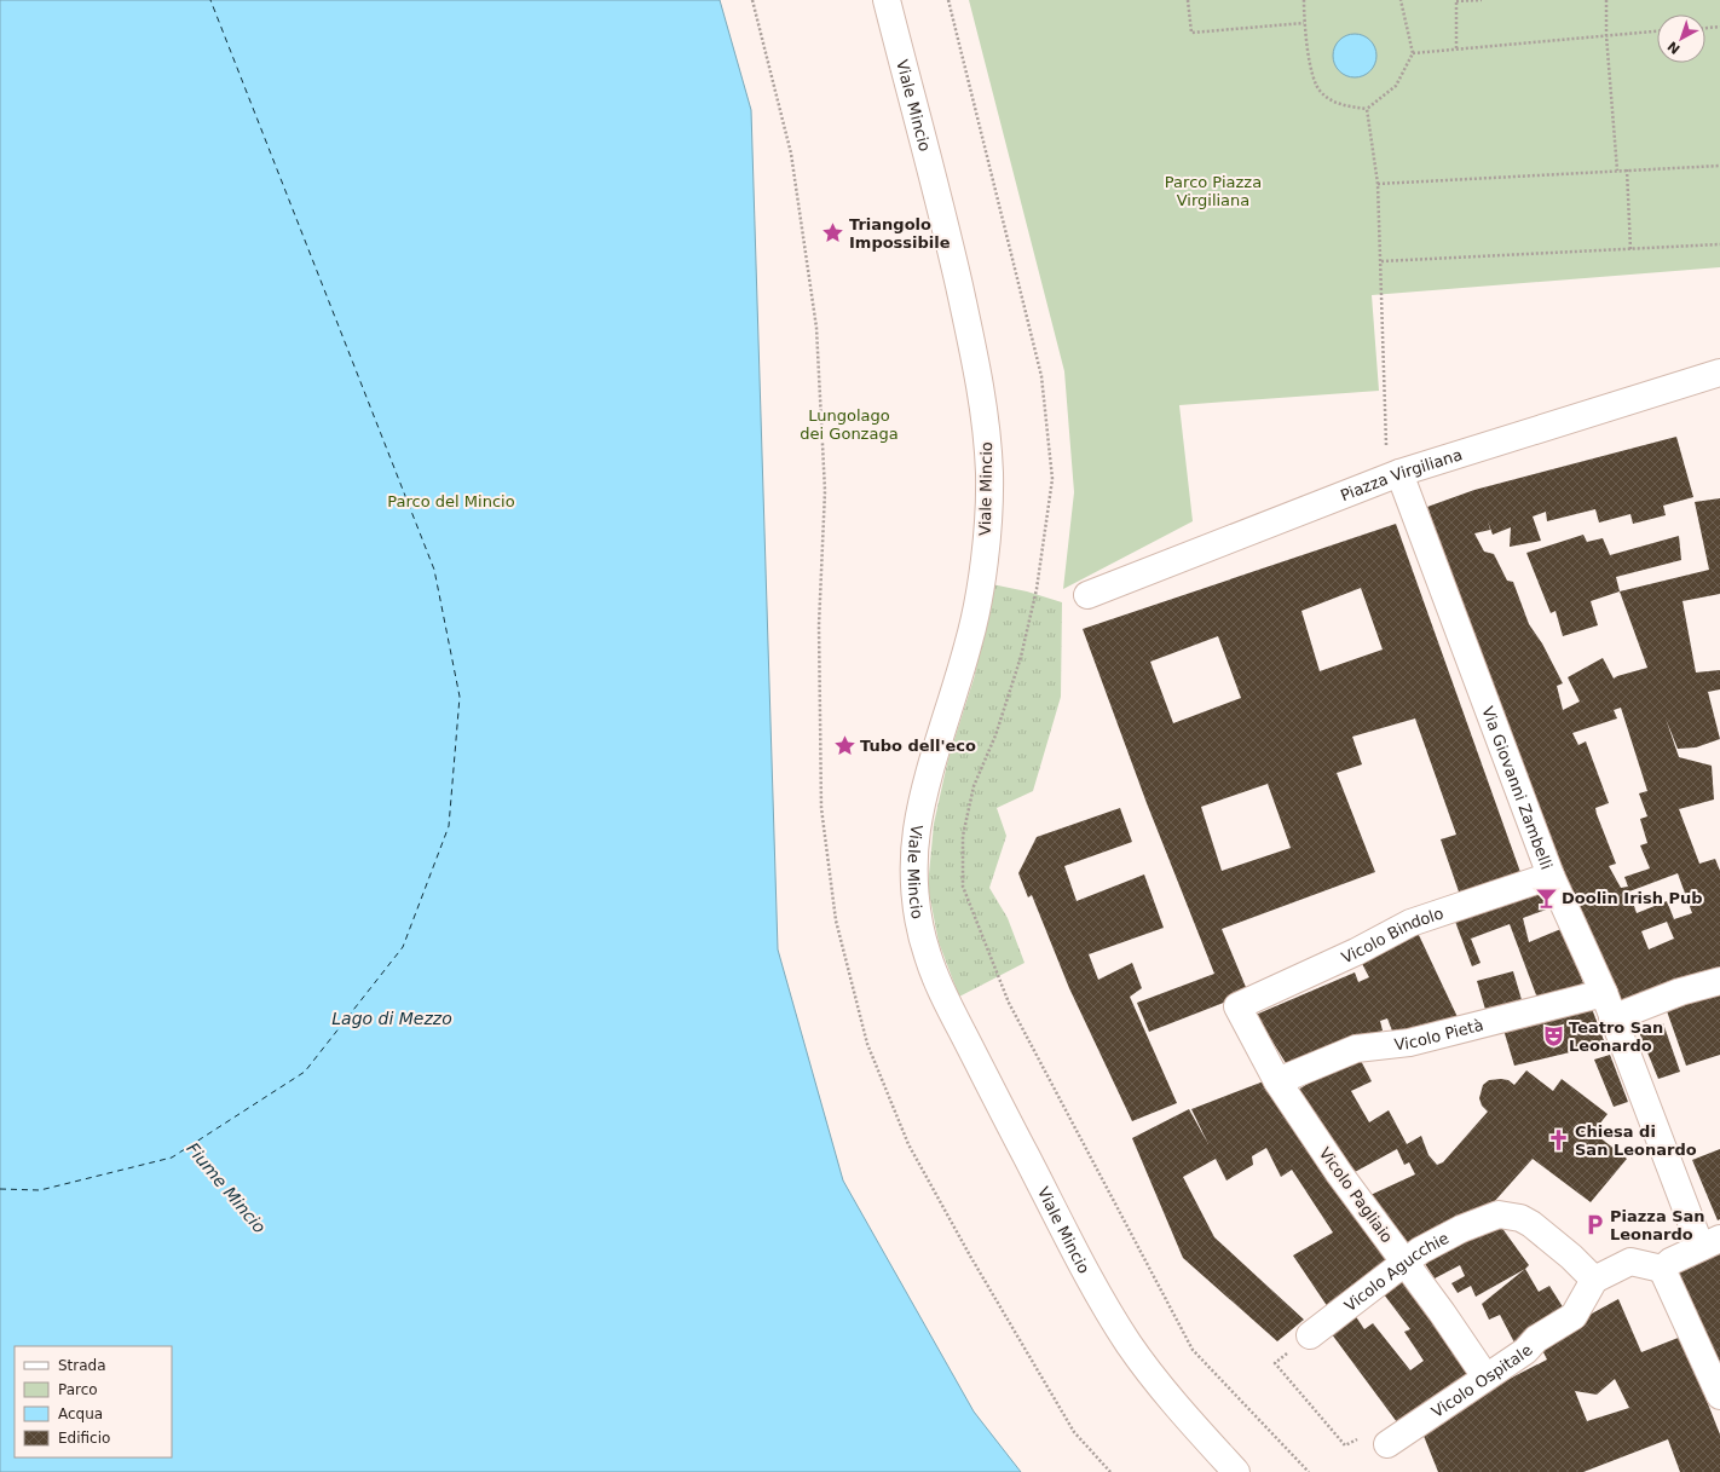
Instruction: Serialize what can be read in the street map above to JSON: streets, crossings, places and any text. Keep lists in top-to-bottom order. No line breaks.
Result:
{"streets":{"street":["Viale Mincio","Piazza Virgiliana","Via Giovanni Zambelli","Vicolo Bindolo","Vicolo Pietà","Vicolo Pagliaio","Vicolo Agucchie","Vicolo Ospitale"]},"crossings":[["Piazza Virgiliana","Via Giovanni Zambelli"],["Via Giovanni Zambelli","Vicolo Bindolo"],["Via Giovanni Zambelli","Vicolo Pietà"],["Vicolo Bindolo","Vicolo Pagliaio"],["Vicolo Pietà","Vicolo Pagliaio"],["Vicolo Pagliaio","Vicolo Agucchie"],["Vicolo Pagliaio","Vicolo Ospitale"],["Vicolo Agucchie","Vicolo Ospitale"]],"water":["Lago di Mezzo","Fiume Mincio"],"parks":["Parco Piazza Virgiliana","Lungolago dei Gonzaga","Parco del Mincio"],"places":{"place":["Triangolo Impossibile","Tubo dell'eco"],"bar":["Doolin Irish Pub"],"theatre":["Teatro San Leonardo"],"church":["Chiesa di San Leonardo"],"parking":["Piazza San Leonardo"]},"legend":["Strada","Parco","Acqua","Edificio"],"north":"bottom left"}
